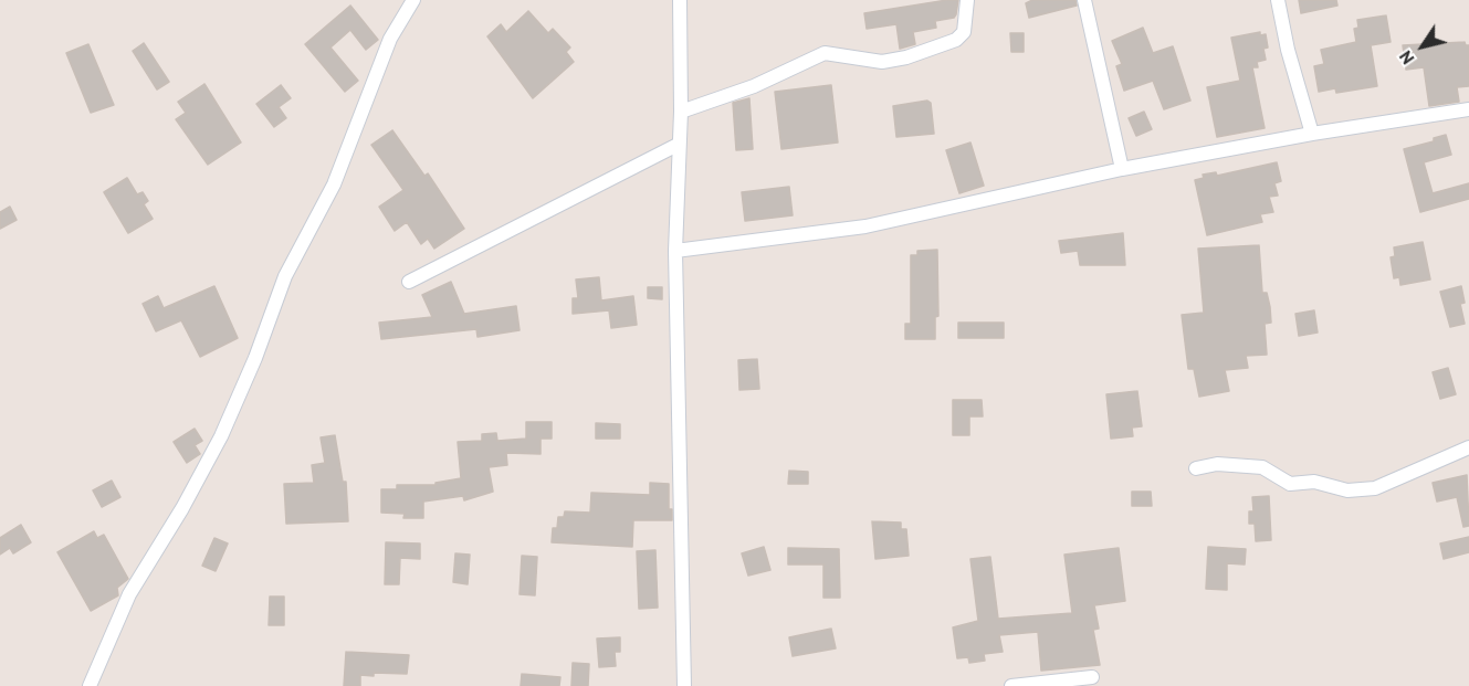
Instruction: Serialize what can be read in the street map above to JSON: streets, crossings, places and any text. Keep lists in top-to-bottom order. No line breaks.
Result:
{"north":"bottom left"}
